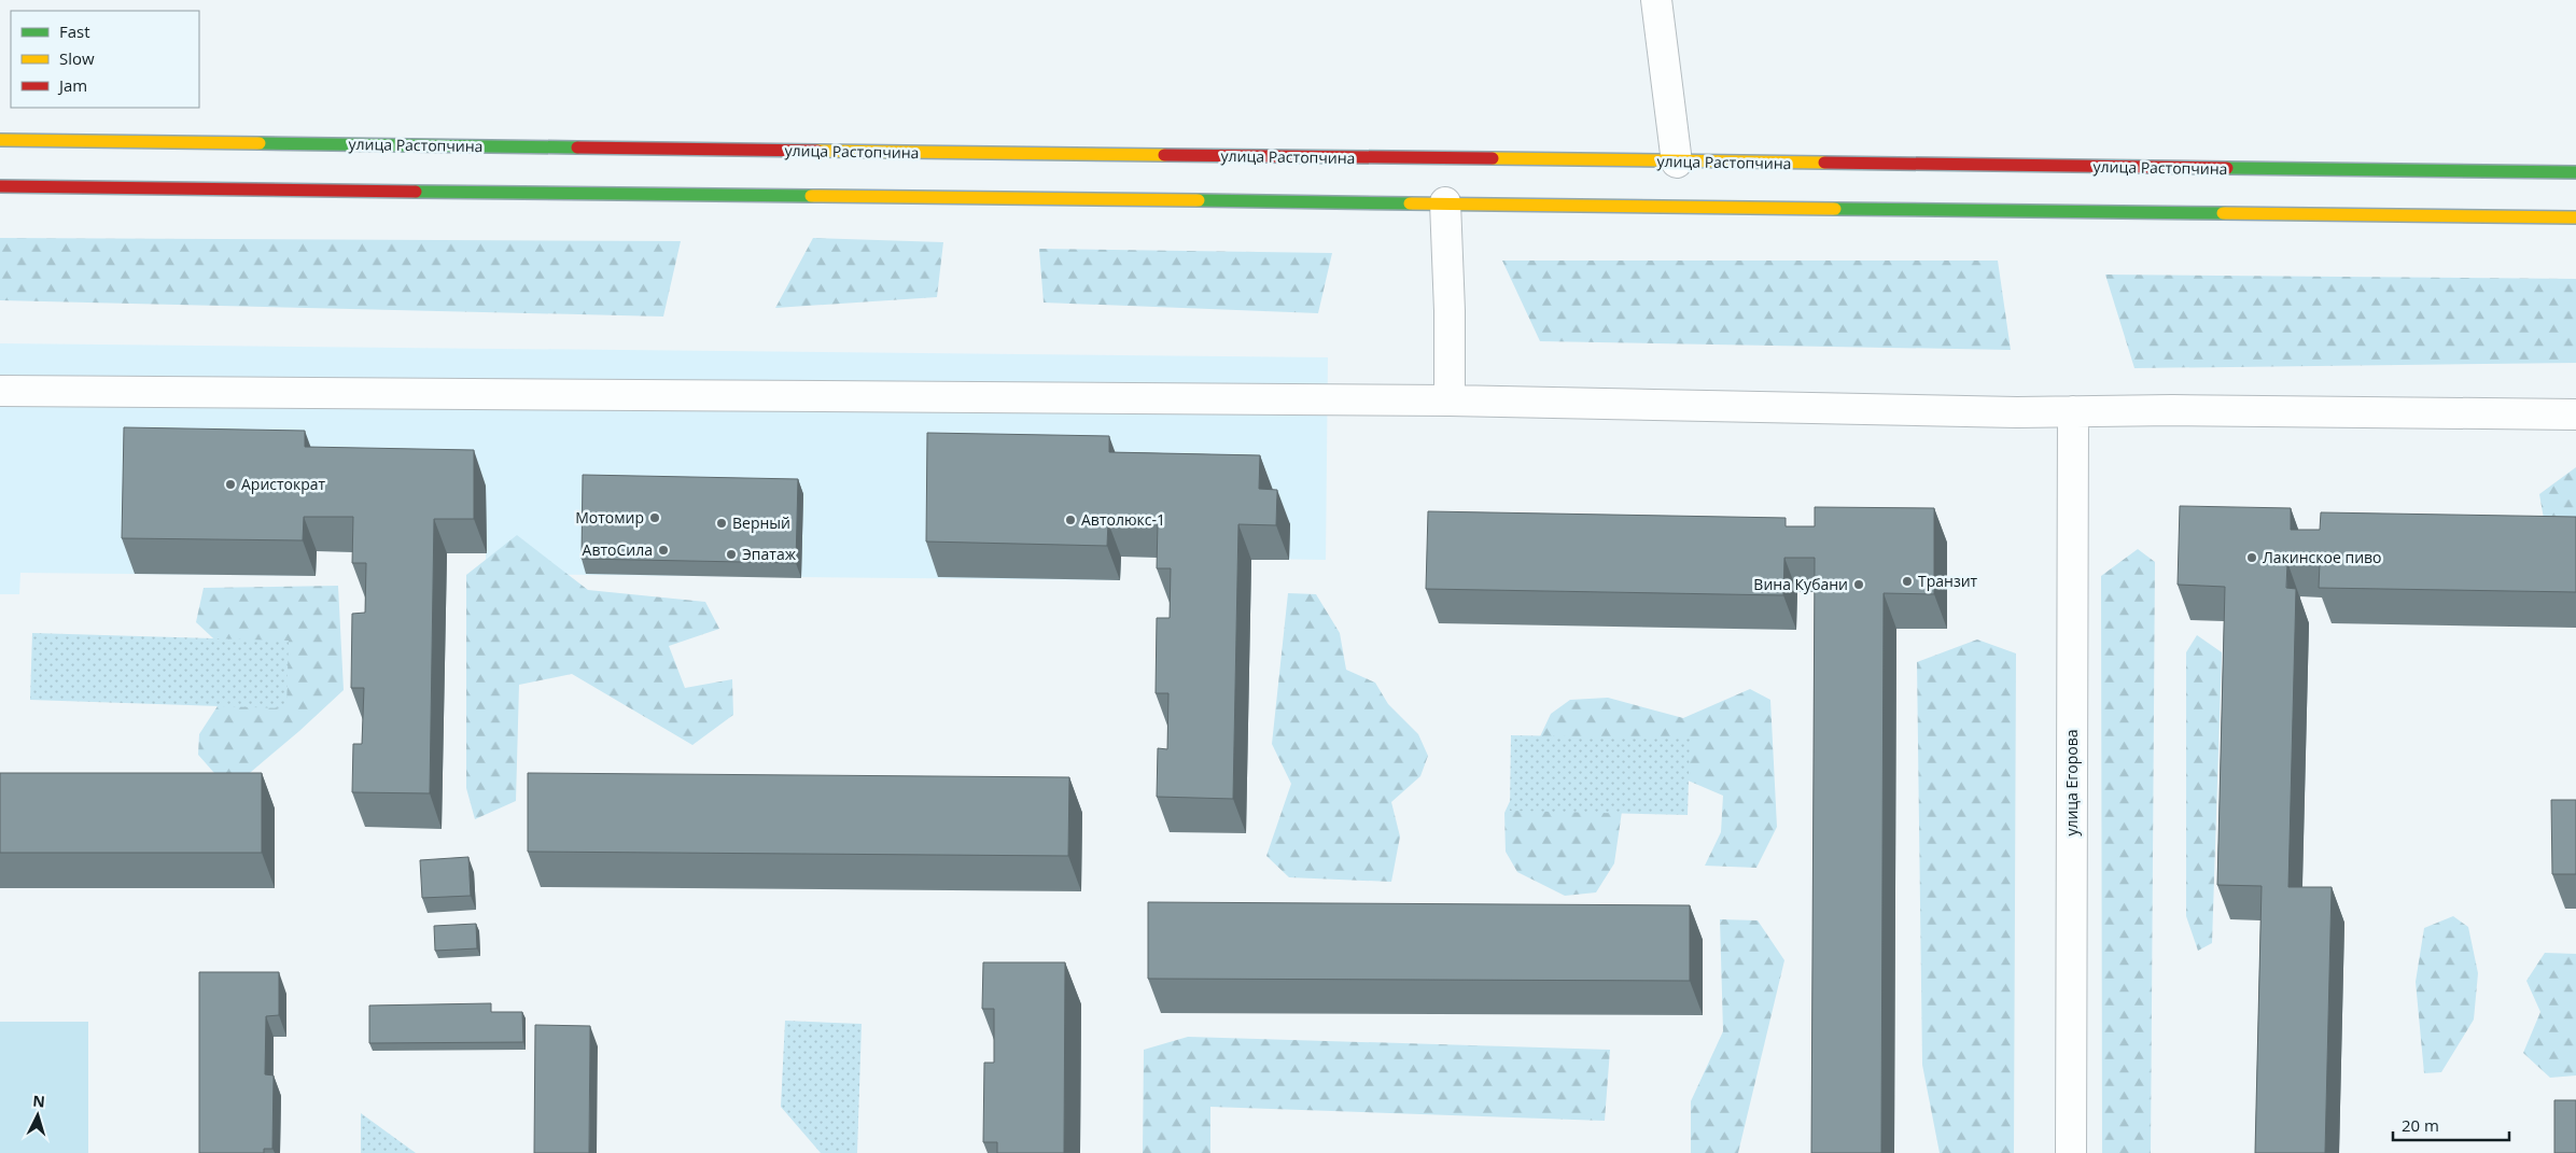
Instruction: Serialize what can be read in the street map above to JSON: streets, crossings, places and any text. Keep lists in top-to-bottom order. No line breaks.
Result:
{"streets":{"highway":["улица Растопчина"],"street":["улица Егорова"]},"places":["Аристократ","Мотомир","Автолюкс-1","Верный","АвтоСила","Эпатаж","Лакинское пиво","Транзит","Вина Кубани"],"legend":["Fast","Slow","Jam"],"scale_bar":"20 m","north":"top"}
